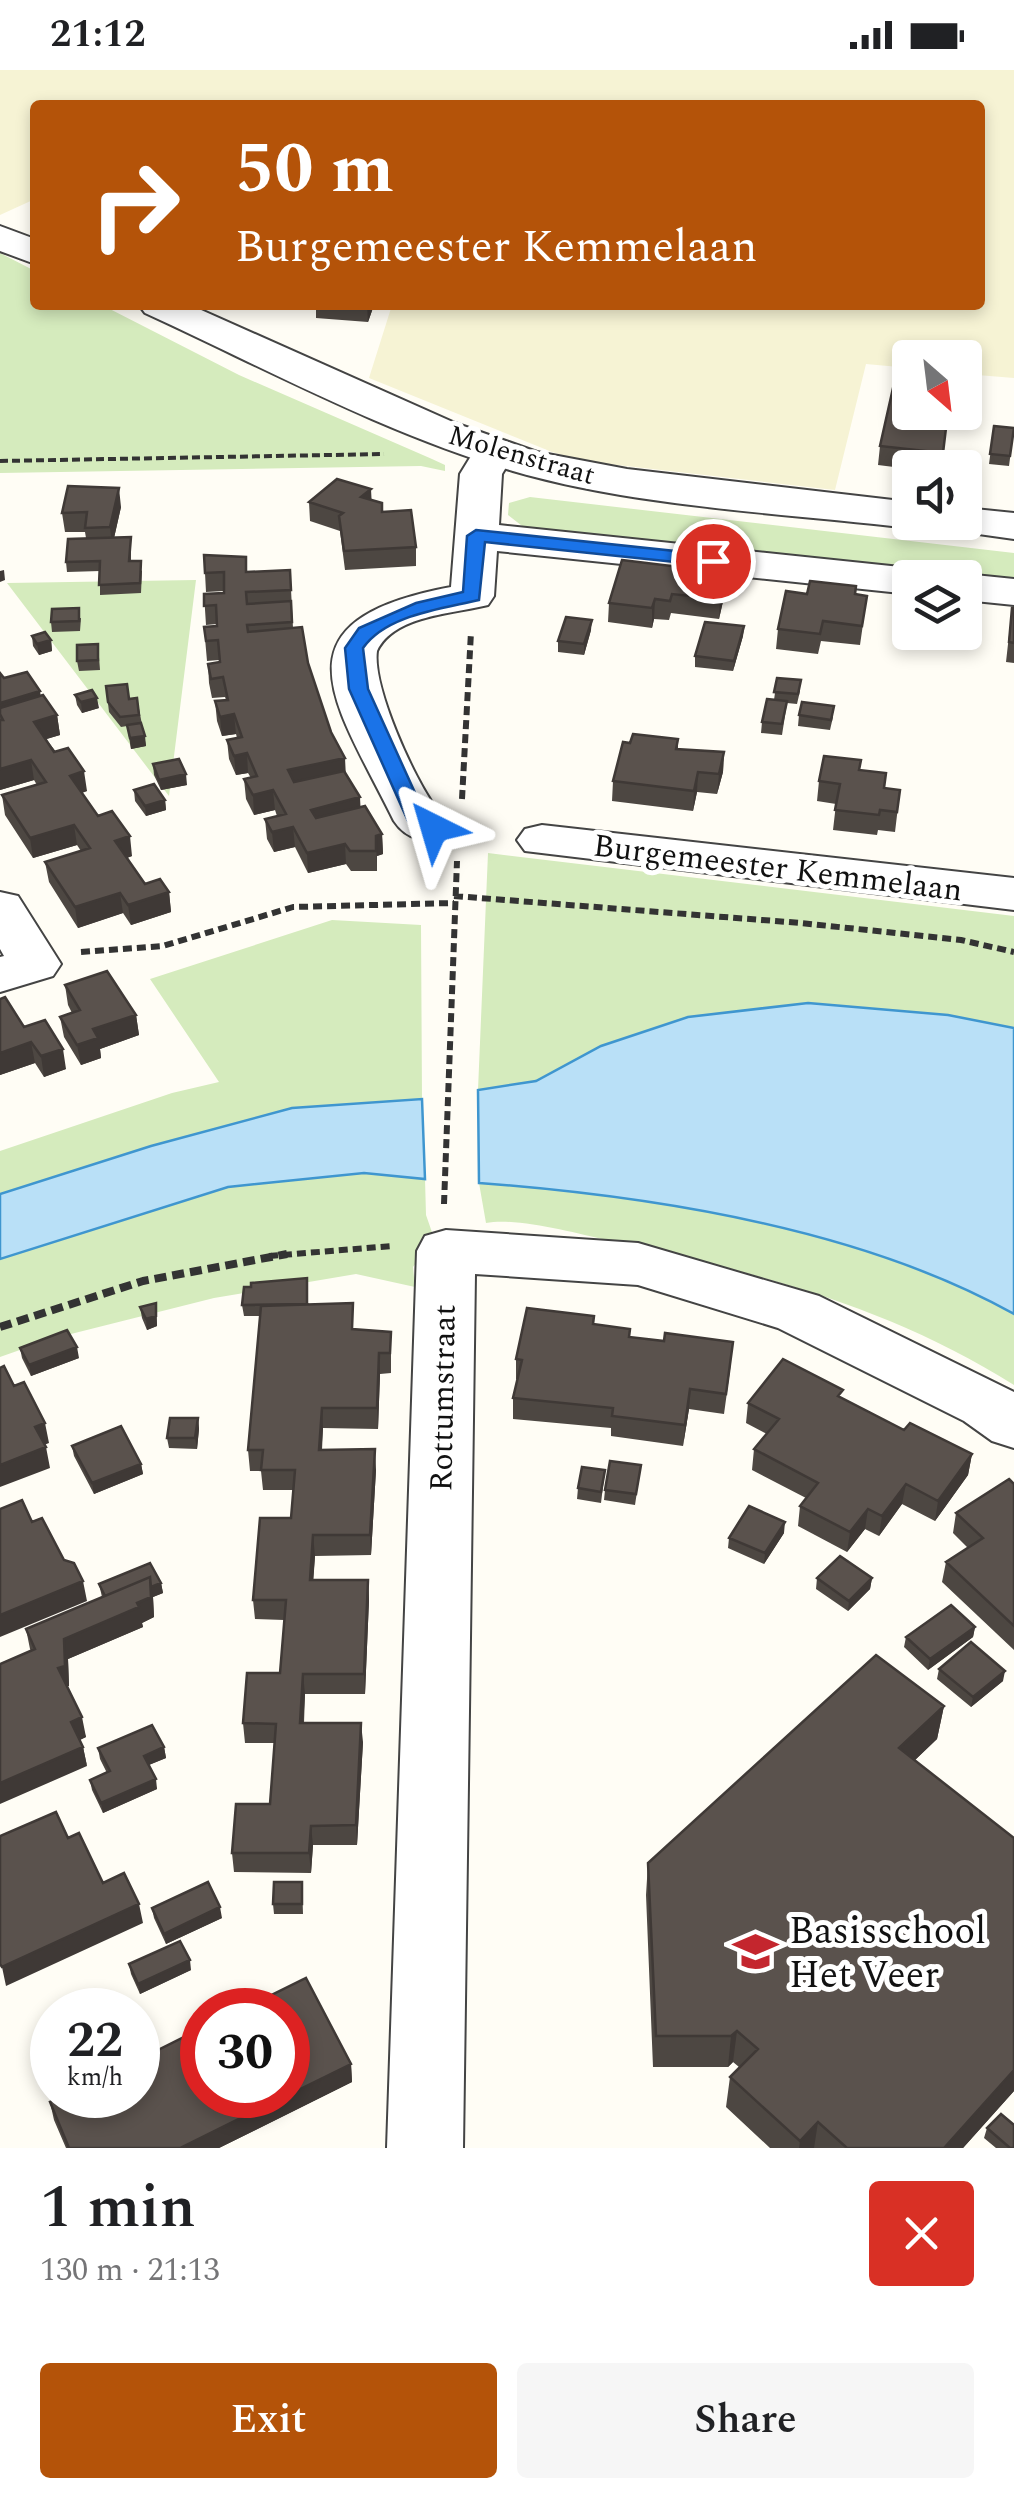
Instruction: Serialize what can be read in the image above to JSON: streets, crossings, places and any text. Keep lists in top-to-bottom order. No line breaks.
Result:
{"streets":{"street":["Molenstraat","Burgemeester Kemmelaan","Rottumstraat"]},"places":{"school or university":["Basisschool Het Veer"]},"north":"bottom right","page":{"status":"21:12","turn":["50 m","Burgemeester Kemmelaan"],"speed":"22 km/h","limit":"30","heading":["1 min","130 m · 21:13"],"buttons":["Exit","Share"]}}
